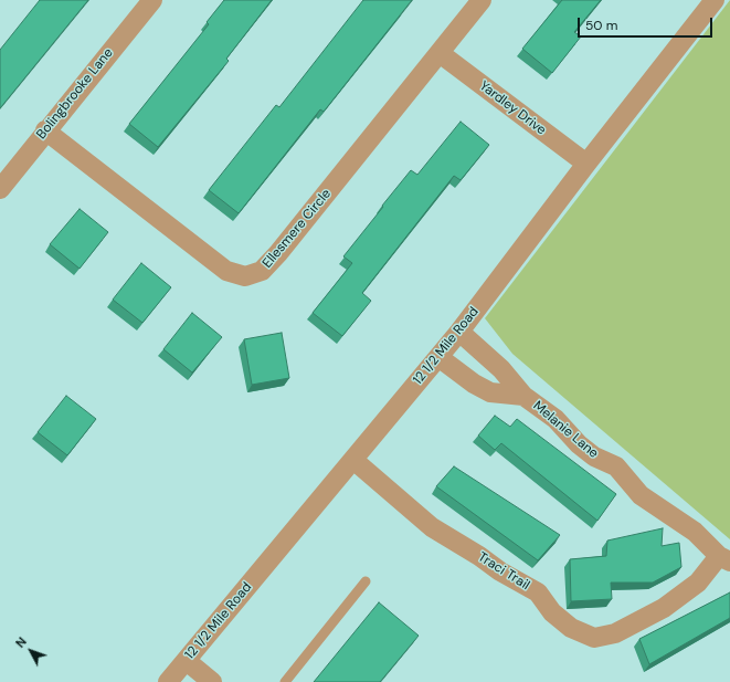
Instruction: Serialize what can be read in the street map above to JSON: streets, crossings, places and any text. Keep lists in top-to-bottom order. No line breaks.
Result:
{"streets":{"street":["Bolingbrooke Lane","Yardley Drive","Ellesmere Circle","12 1/2 Mile Road","Melanie Lane","Traci Trail"]},"crossings":[["Bolingbrooke Lane","Ellesmere Circle"],["Yardley Drive","Ellesmere Circle"],["Yardley Drive","12 1/2 Mile Road"],["12 1/2 Mile Road","Melanie Lane"],["12 1/2 Mile Road","Traci Trail"],["Melanie Lane","Traci Trail"]],"scale_bar":"50 m","north":"top left"}
